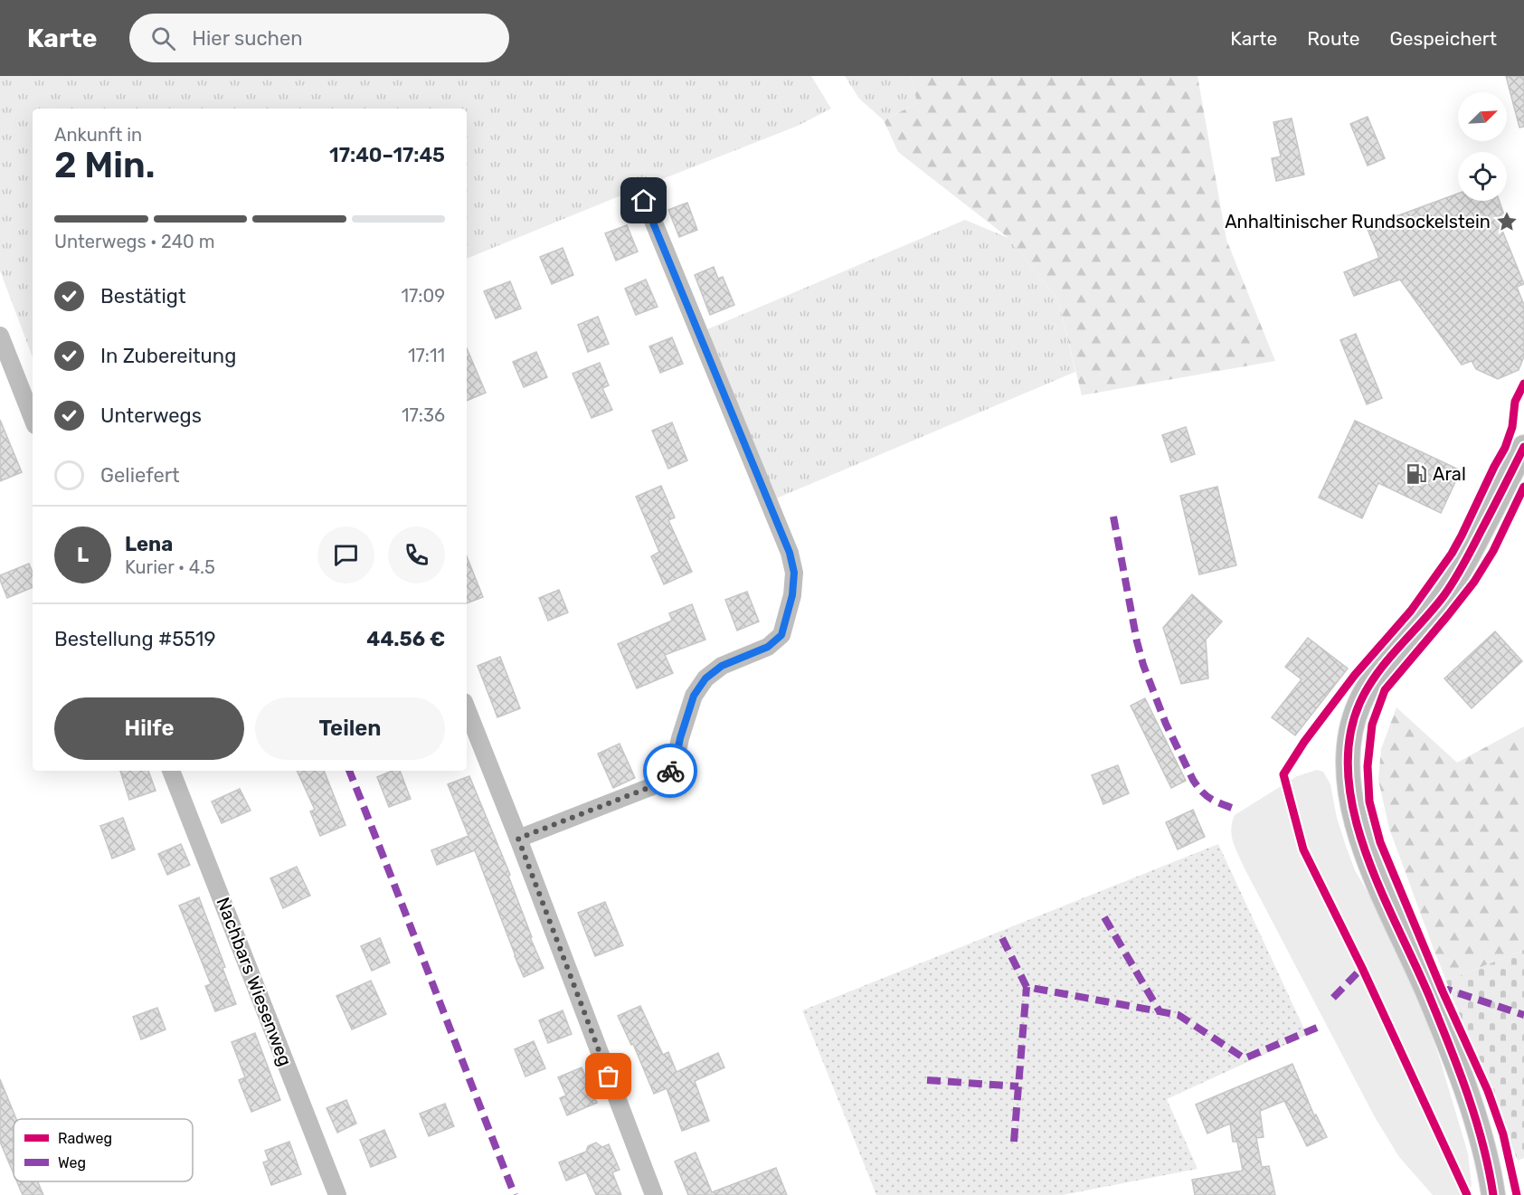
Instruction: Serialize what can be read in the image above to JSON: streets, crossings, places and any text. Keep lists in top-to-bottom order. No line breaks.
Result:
{"streets":{"street":["Nachbars Wiesenweg"]},"places":{"place":["Anhaltinischer Rundsockelstein"],"fuel station":["Aral"]},"legend":["Radweg","Weg"],"north":"top right","page":{"header":"Karte","search":"Hier suchen","nav":["Karte","Route","Gespeichert"],"heading":["2 Min.","Ankunft in","17:40–17:45"],"panel":["Lena","Kurier · 4.5","Bestellung #5519","44.56 €"],"bar":"Unterwegs · 240 m","list":[["Bestätigt","17:09"],["In Zubereitung","17:11"],["Unterwegs","17:36"],"Geliefert"],"round":"L","buttons":["Hilfe","Teilen"]}}
